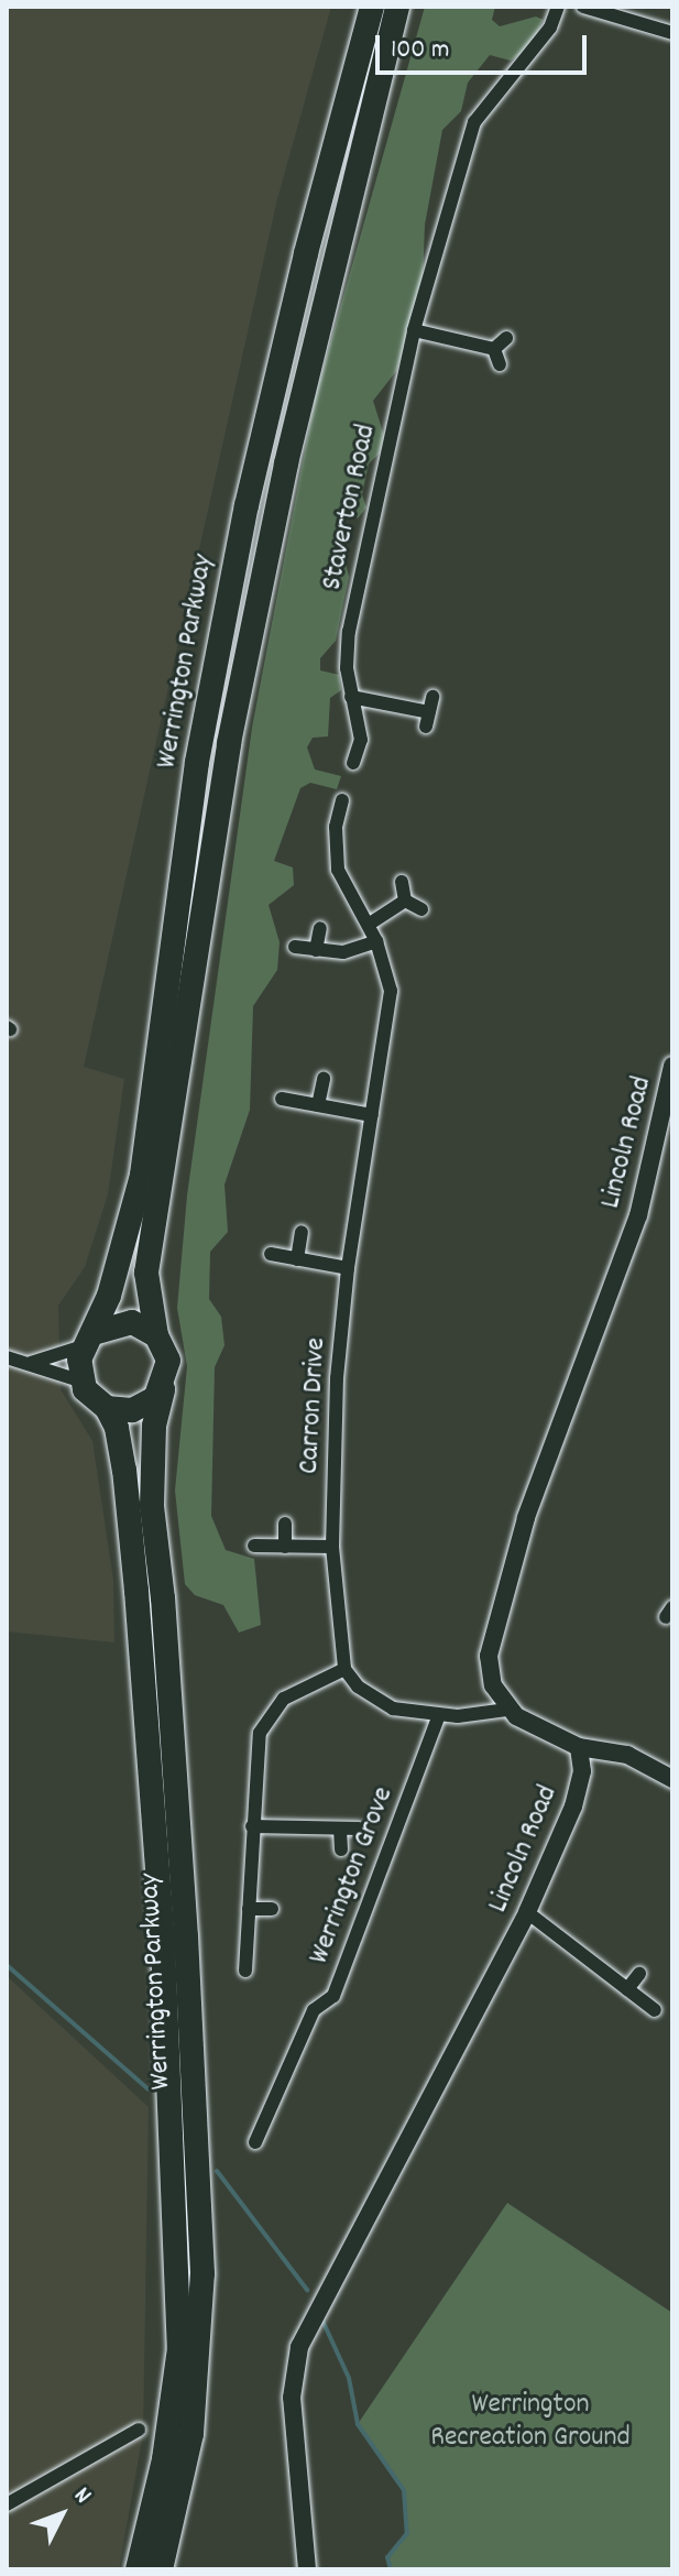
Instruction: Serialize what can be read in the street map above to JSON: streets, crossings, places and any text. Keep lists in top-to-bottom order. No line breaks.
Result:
{"streets":{"highway":["Werrington Parkway"],"street":["Staverton Road","Lincoln Road","Carron Drive","Werrington Grove"]},"parks":["Werrington Recreation Ground"],"scale_bar":"100 m","north":"top right"}
